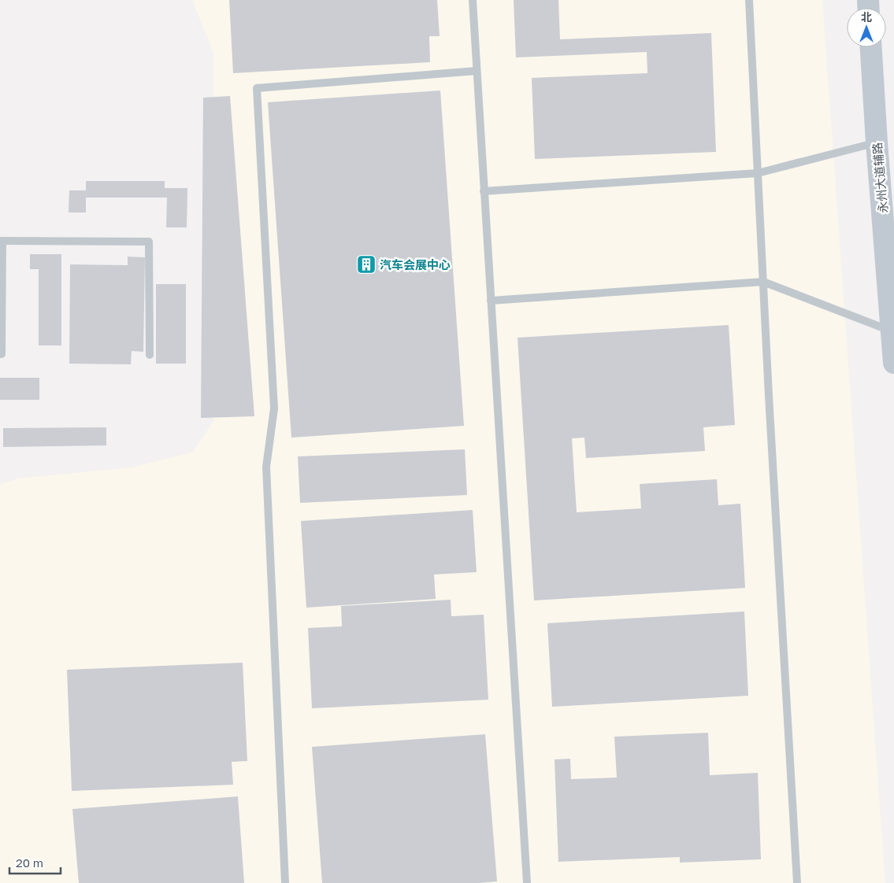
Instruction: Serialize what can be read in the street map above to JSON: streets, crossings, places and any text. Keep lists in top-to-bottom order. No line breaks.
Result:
{"streets":{"main road":["永州大道辅路"]},"places":{"building":["汽车会展中心"]},"scale_bar":"20 m","north":"top"}
